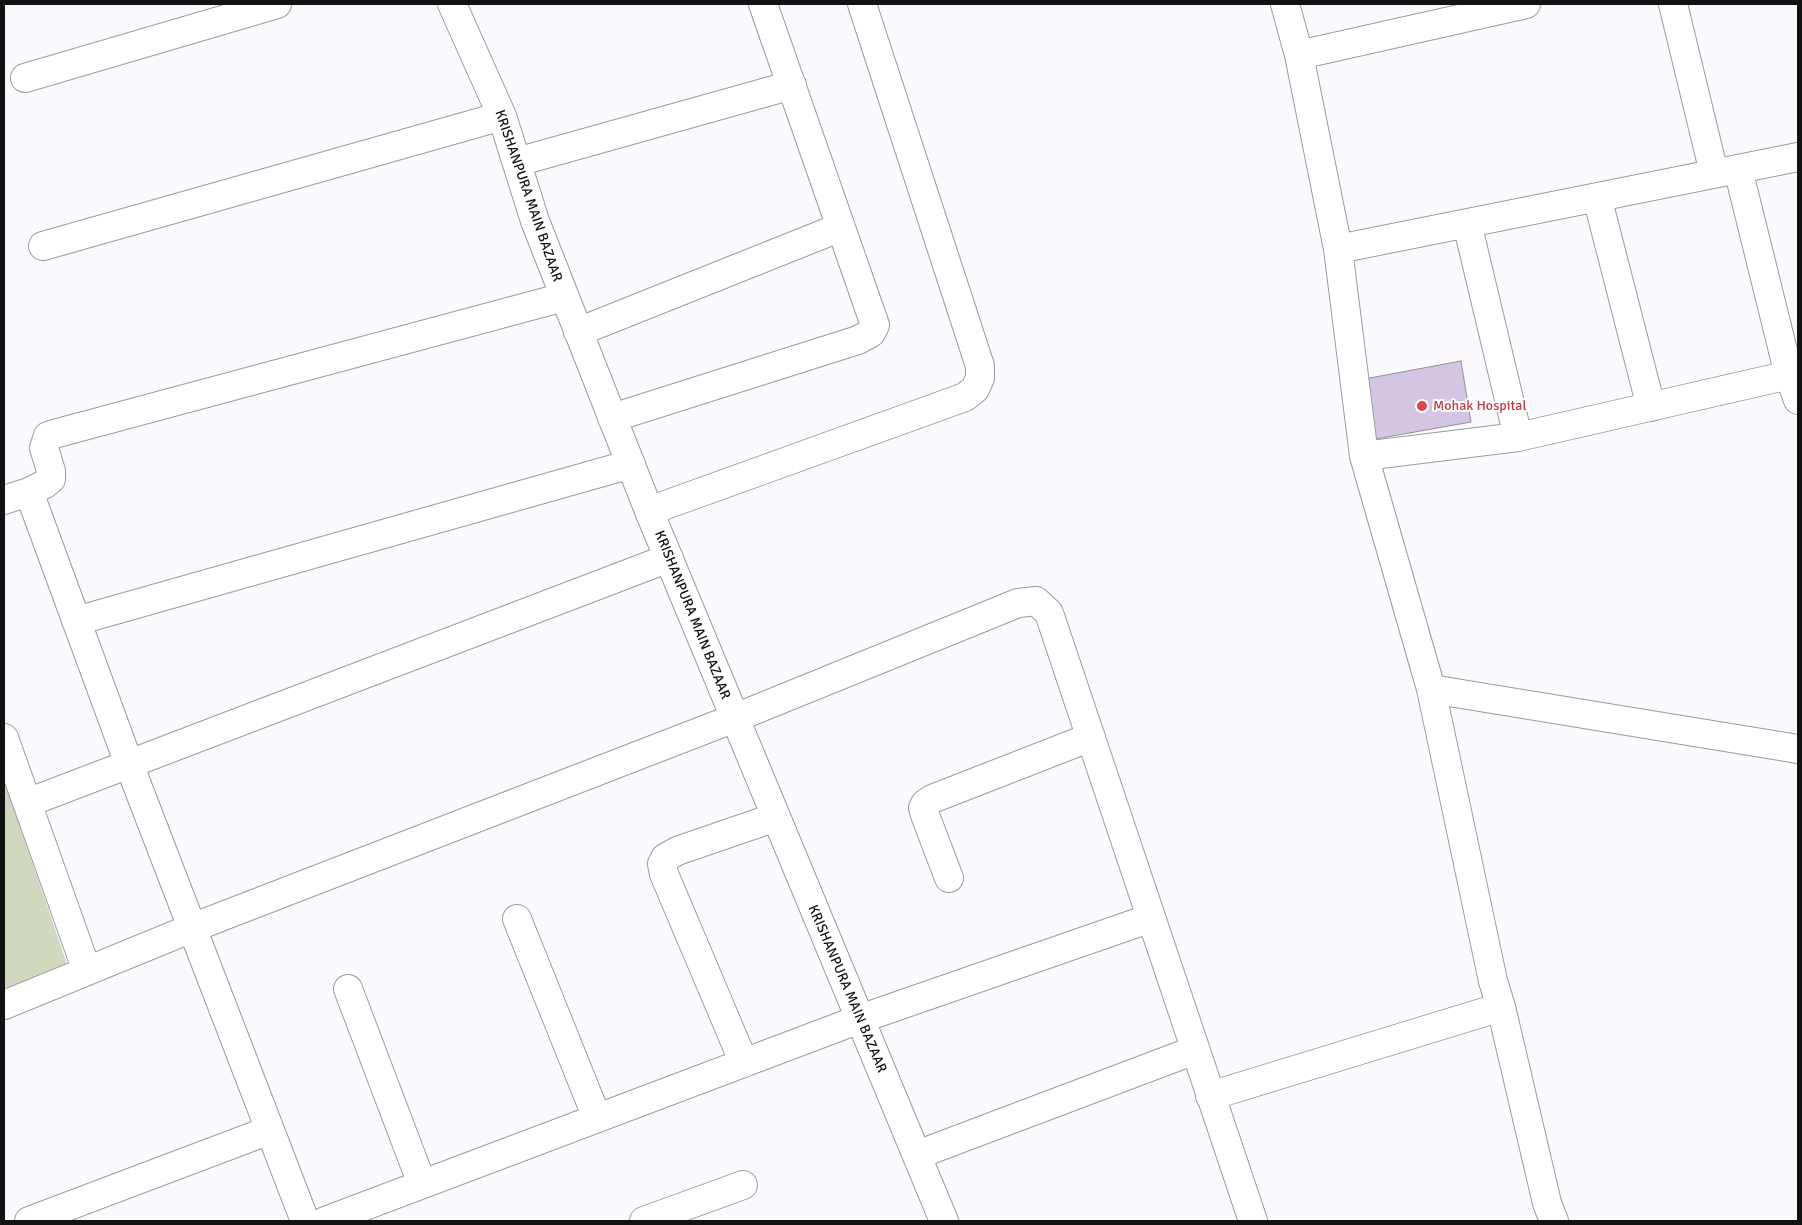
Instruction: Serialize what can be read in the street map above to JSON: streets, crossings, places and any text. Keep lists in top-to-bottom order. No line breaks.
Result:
{"streets":{"street":["KRISHANPURA MAIN BAZAAR"]},"places":["Mohak Hospital"]}
